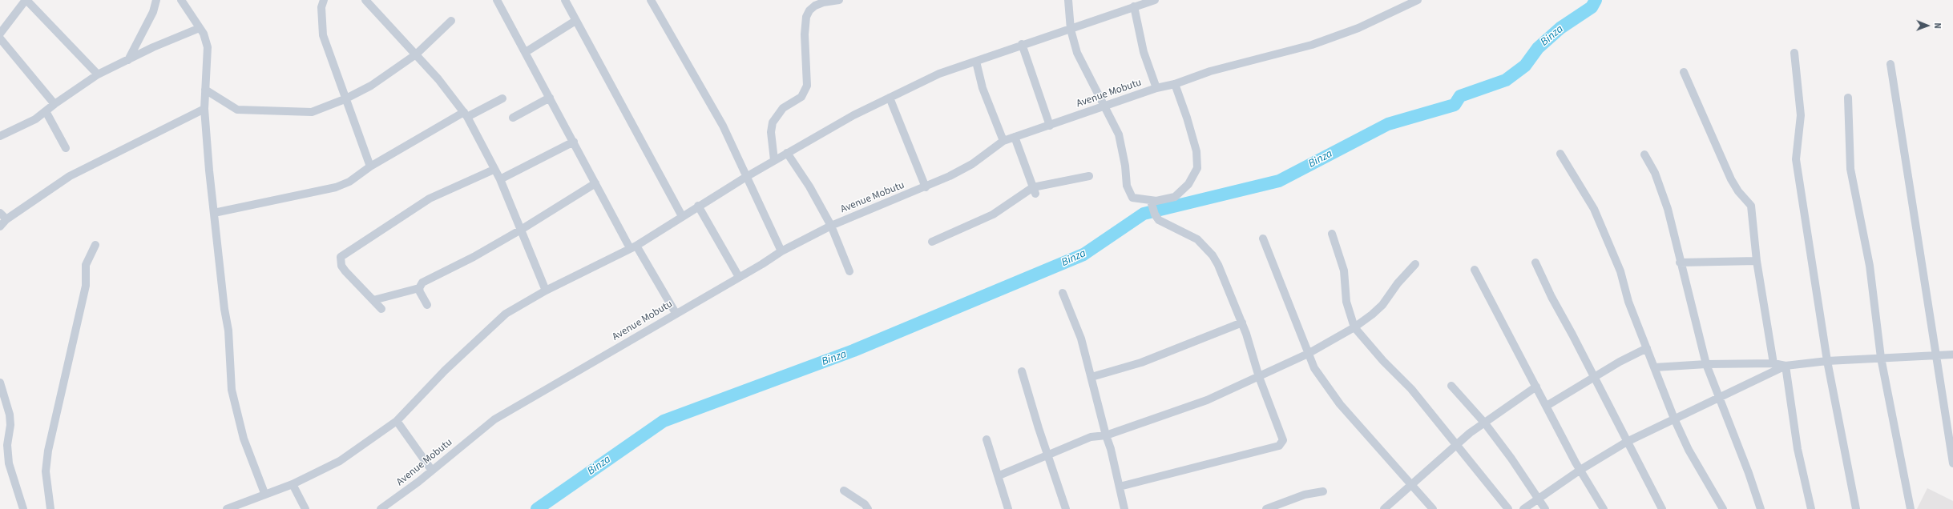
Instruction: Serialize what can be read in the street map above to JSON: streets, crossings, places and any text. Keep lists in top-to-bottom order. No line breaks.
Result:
{"streets":{"street":["Avenue Mobutu"]},"water":["Binza"],"north":"right"}
